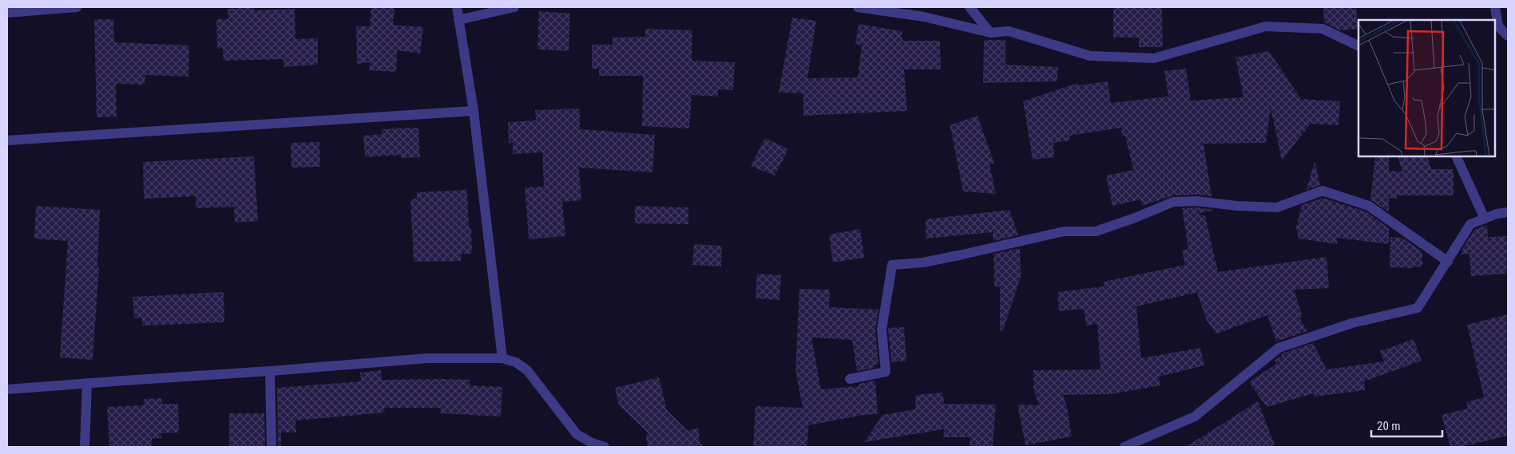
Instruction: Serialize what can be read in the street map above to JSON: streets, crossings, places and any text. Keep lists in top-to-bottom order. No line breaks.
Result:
{"scale_bar":"20 m"}
